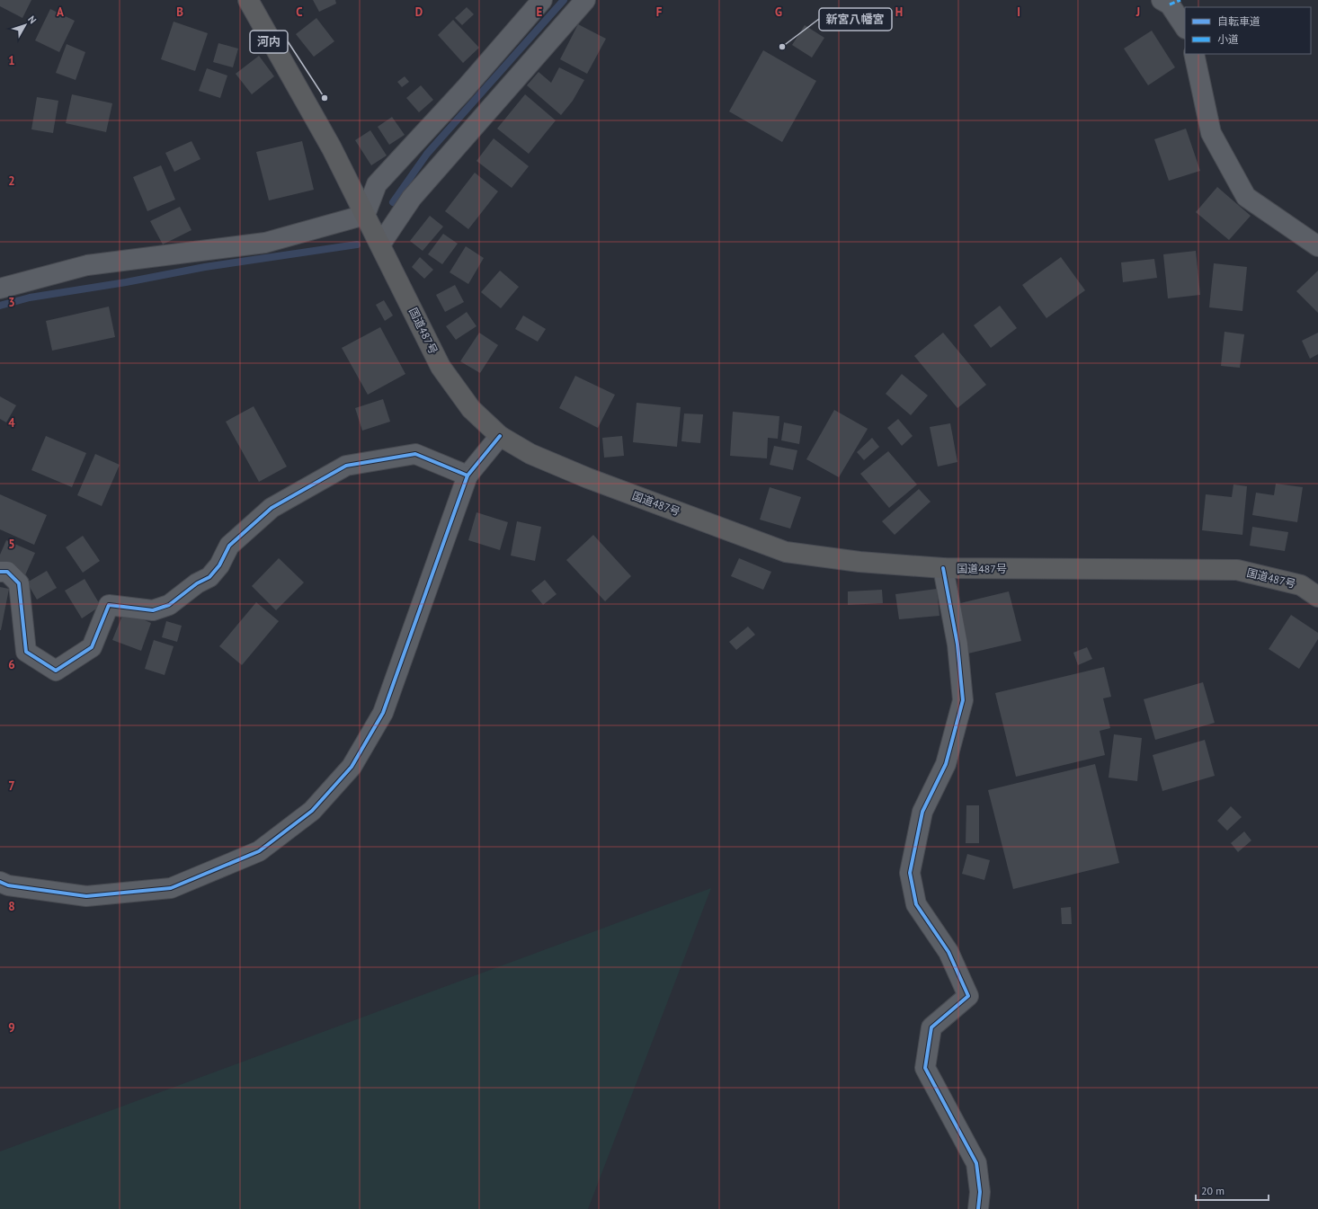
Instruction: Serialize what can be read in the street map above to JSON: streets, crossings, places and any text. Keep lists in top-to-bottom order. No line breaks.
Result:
{"streets":{"highway":["国道487号"]},"places":["新宮八幡宮","河内"],"legend":["自転車道","小道"],"scale_bar":"20 m","north":"top right","grid":{"columns":["A","B","C","D","E","F","G","H","I","J"],"rows":["1","2","3","4","5","6","7","8","9"]}}
